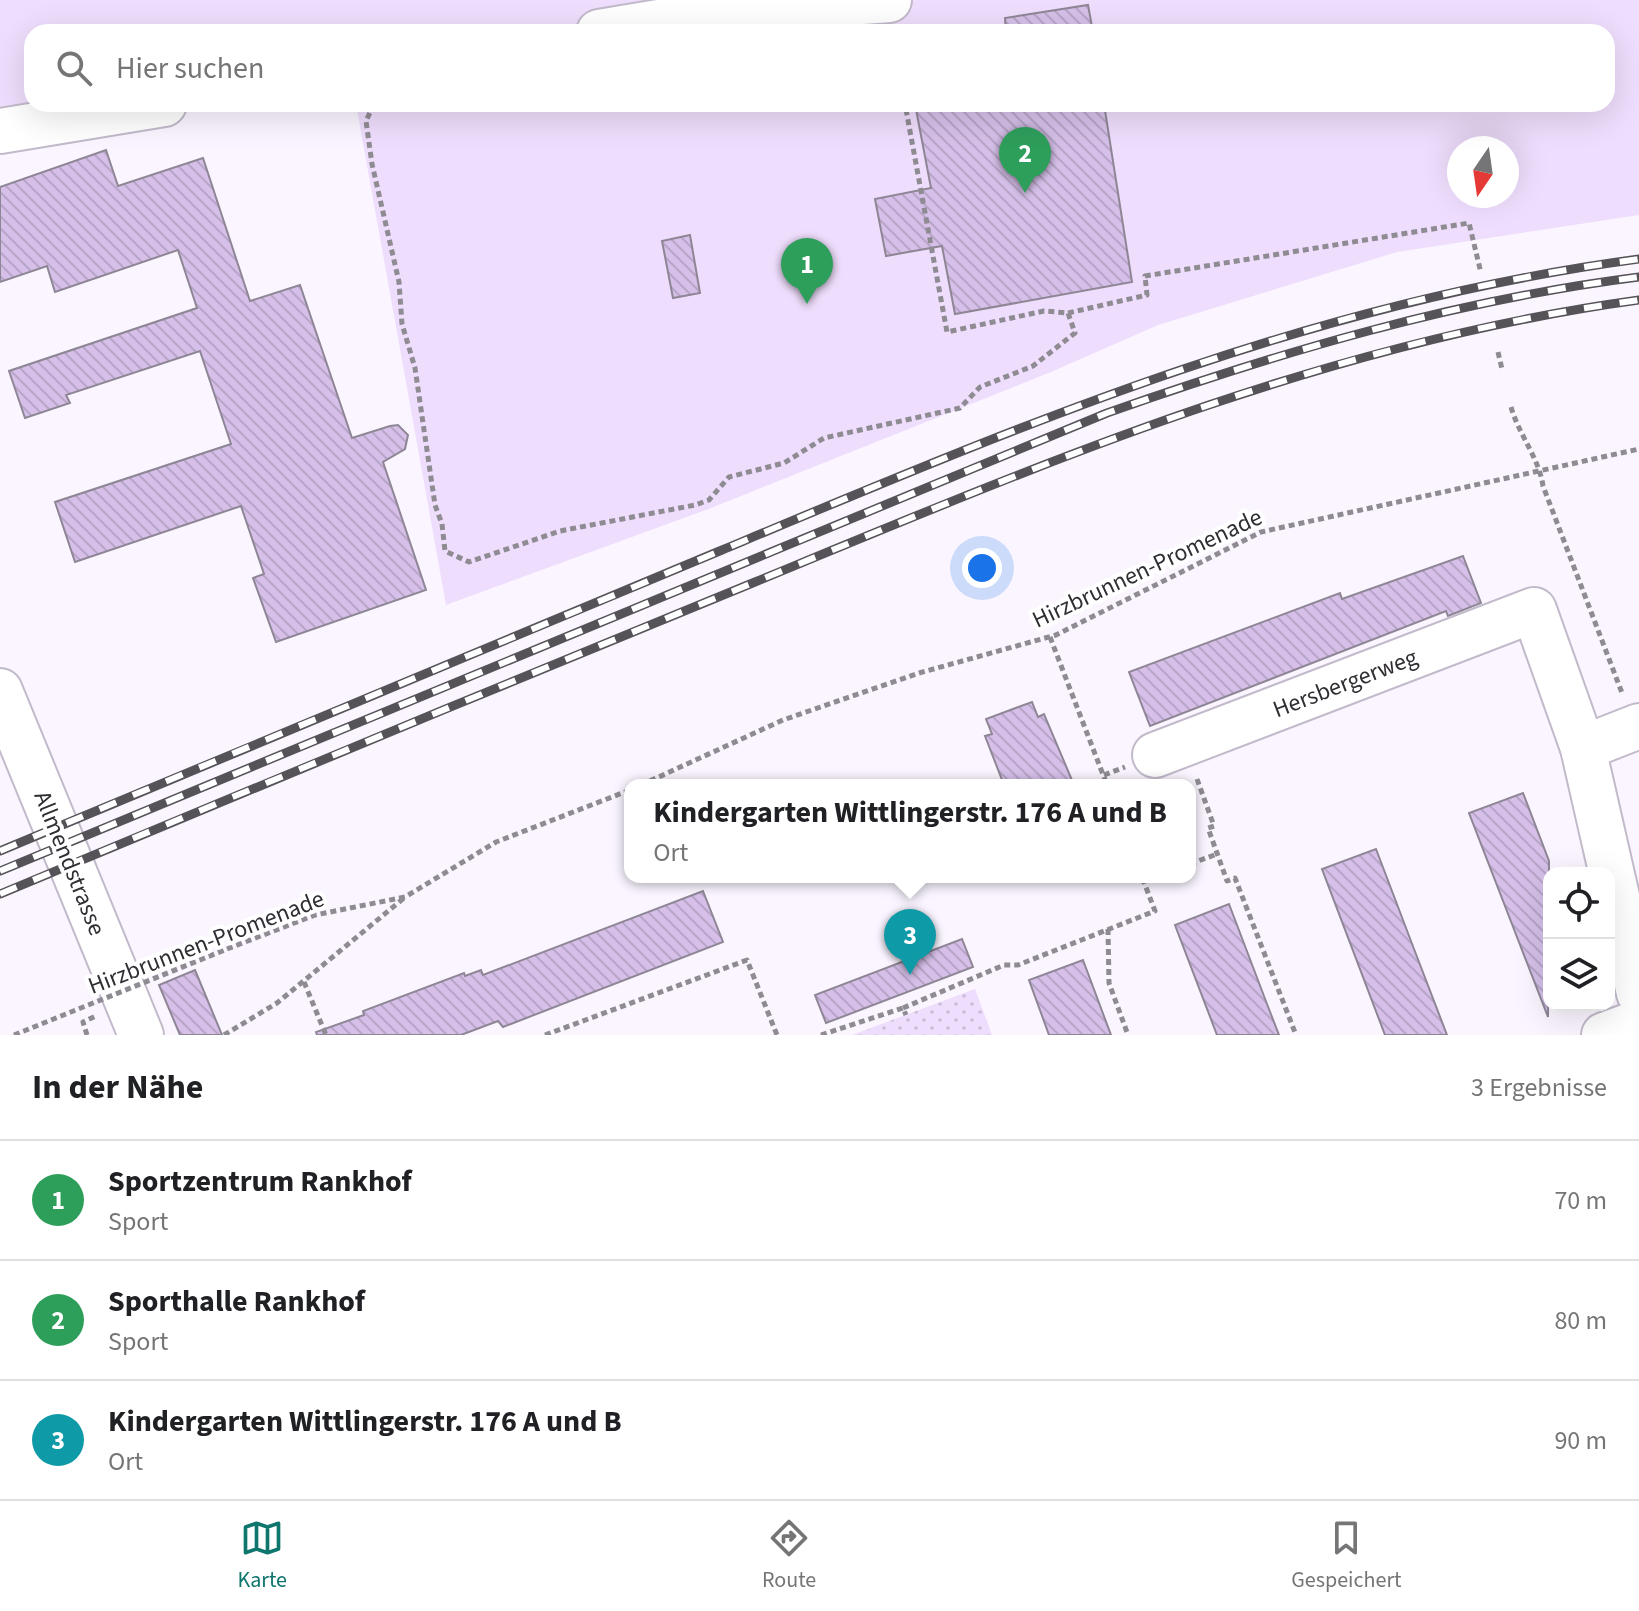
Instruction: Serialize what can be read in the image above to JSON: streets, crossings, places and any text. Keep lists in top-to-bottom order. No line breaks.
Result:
{"streets":{"street":["Hersbergerweg","Allmendstrasse"],"path":["Hirzbrunnen-Promenade"]},"north":"bottom","page":{"search":"Hier suchen","pins":["2","1","3"],"popup":["Kindergarten Wittlingerstr. 176 A und B","Ort"],"heading":["In der Nähe","3 Ergebnisse"],"list":[{"mark":"1","name":"Sportzentrum Rankhof","note":"Sport","value":"70 m"},{"mark":"2","name":"Sporthalle Rankhof","note":"Sport","value":"80 m"},{"mark":"3","name":"Kindergarten Wittlingerstr. 176 A und B","note":"Ort","value":"90 m"}],"nav":["Karte","Route","Gespeichert"]}}
